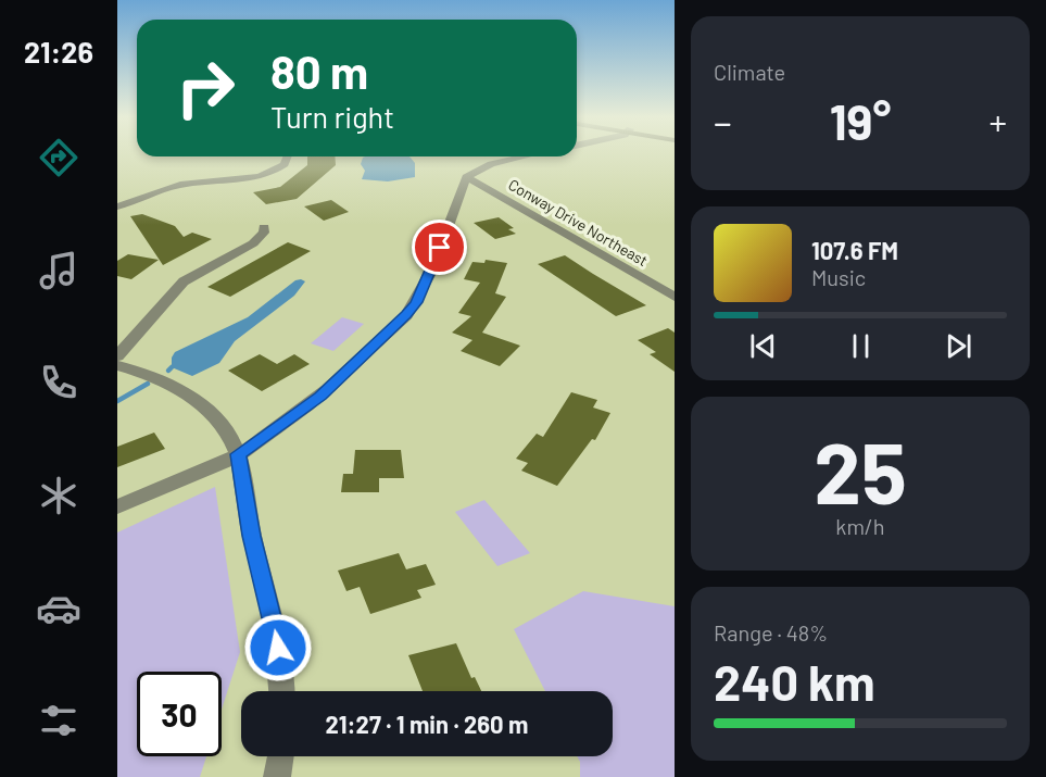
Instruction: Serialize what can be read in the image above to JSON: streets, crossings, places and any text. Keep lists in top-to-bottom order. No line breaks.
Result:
{"streets":{"street":["Conway Drive Northeast"]},"page":{"tabs":"21:26","tile":["Climate",["25","km/h"],["Range · 48%","240 km"]],"turn":["80 m","Turn right"],"heat":["−","19°","+"],"song":["107.6 FM","Music"],"limit":"30","trip":"21:27 · 1 min · 260 m"}}
